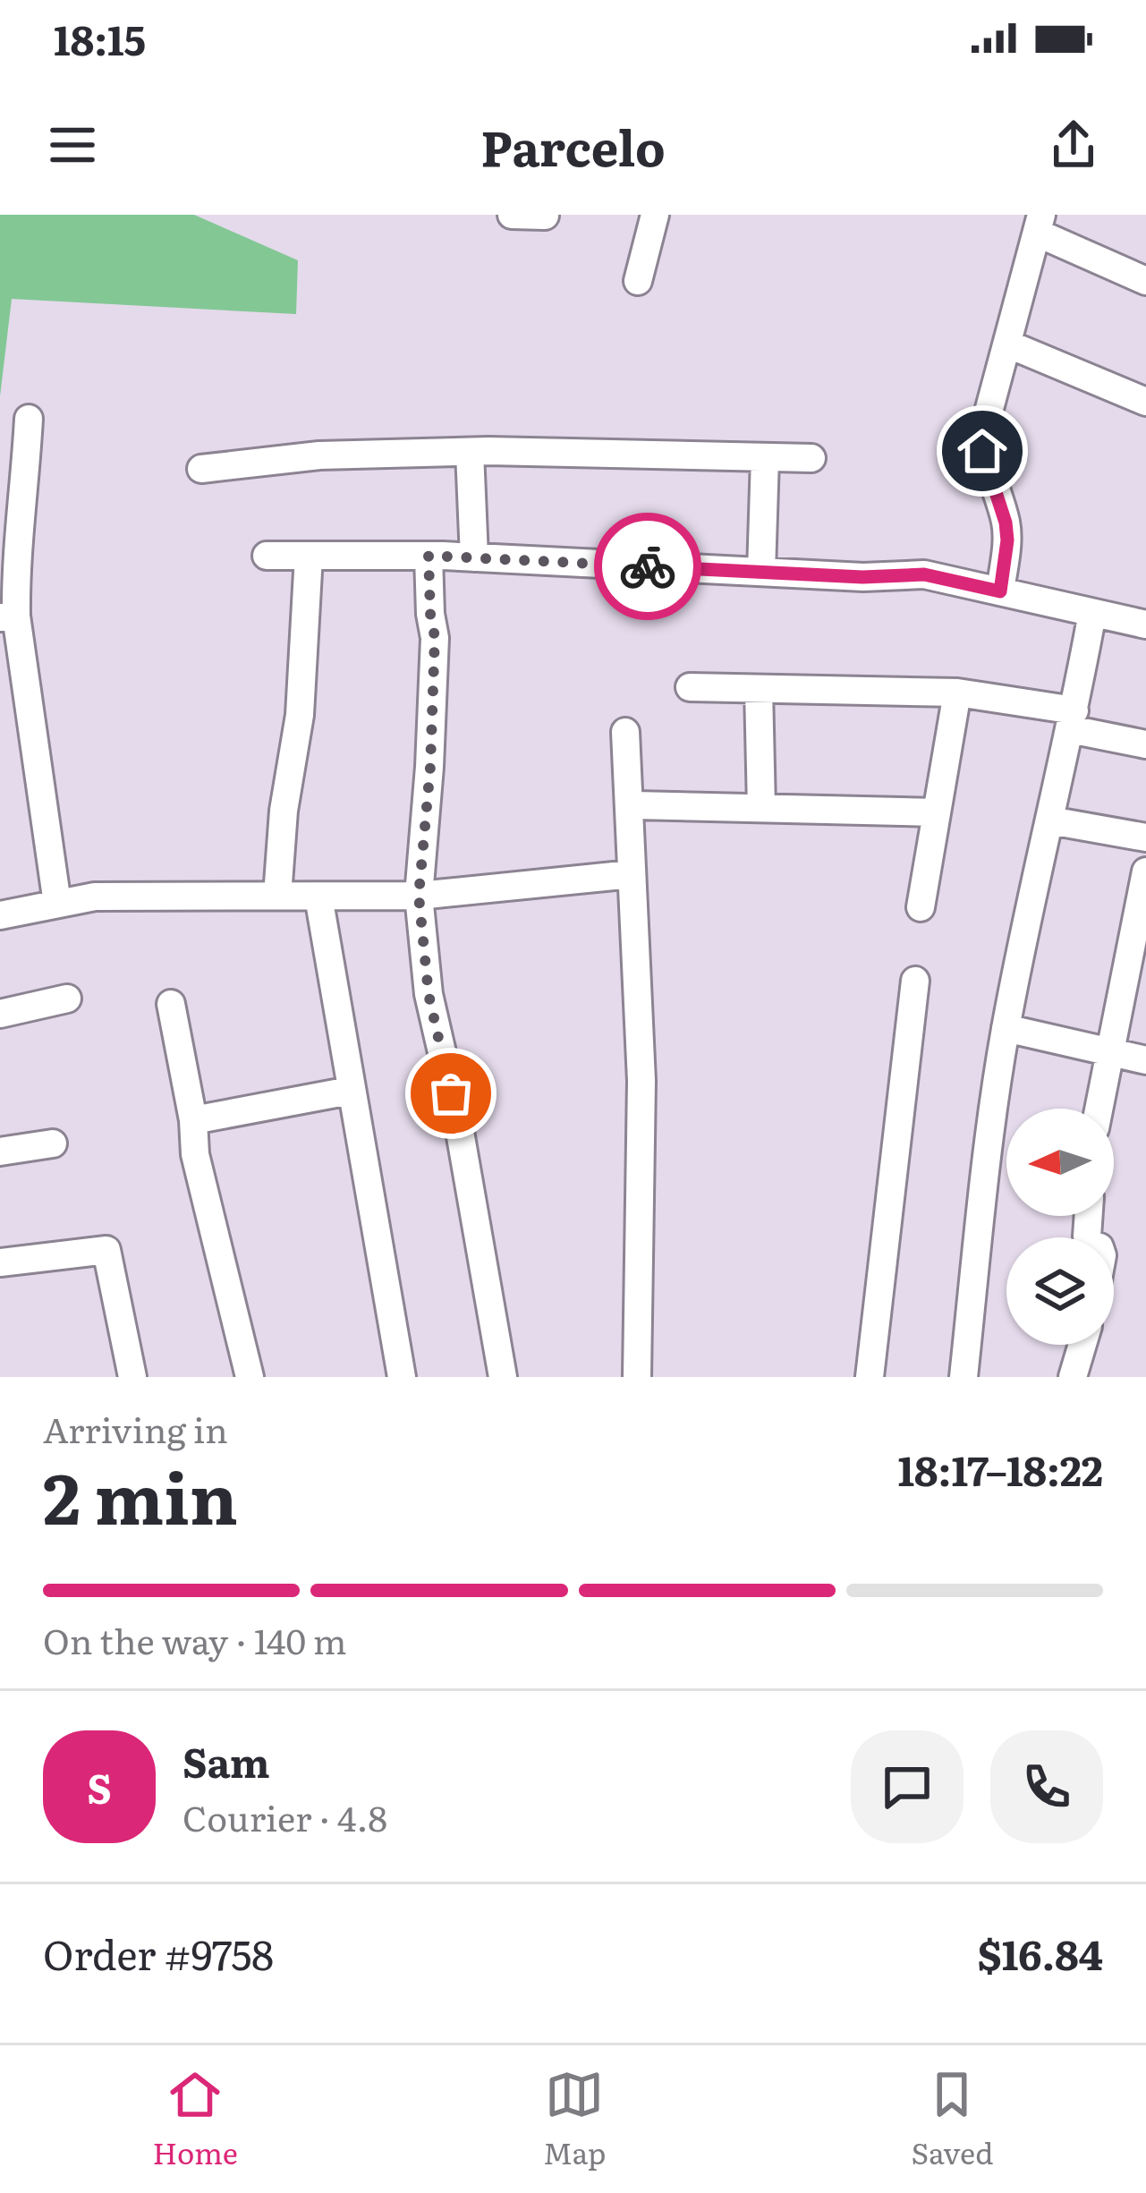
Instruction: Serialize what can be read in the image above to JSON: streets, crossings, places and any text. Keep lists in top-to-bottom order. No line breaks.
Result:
{"north":"left","page":{"status":"18:15","header":"Parcelo","heading":["2 min","Arriving in","18:17–18:22"],"panel":["Sam","Courier · 4.8","Order #9758","$16.84"],"bar":"On the way · 140 m","round":"S","tabs":["Home","Map","Saved"]}}
